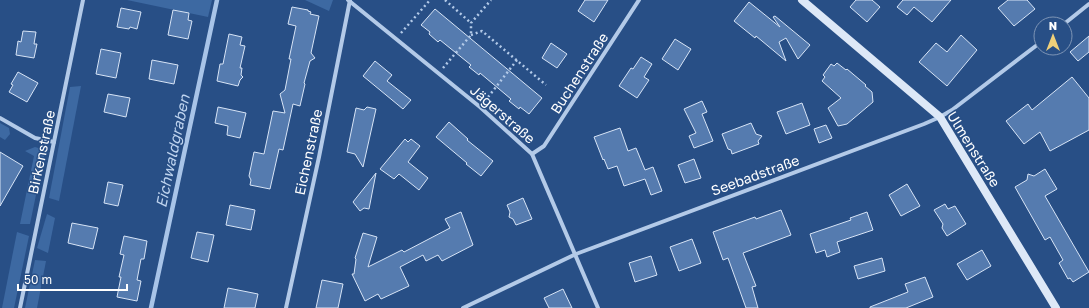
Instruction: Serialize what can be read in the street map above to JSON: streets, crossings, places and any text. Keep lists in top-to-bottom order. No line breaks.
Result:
{"streets":{"street":["Buchenstraße","Jägerstraße","Ulmenstraße","Birkenstraße","Eichenstraße","Seebadstraße"]},"crossings":[["Buchenstraße","Jägerstraße"],["Jägerstraße","Eichenstraße"],["Jägerstraße","Seebadstraße"],["Ulmenstraße","Seebadstraße"]],"water":["Eichwaldgraben"],"scale_bar":"50 m","north":"top"}
